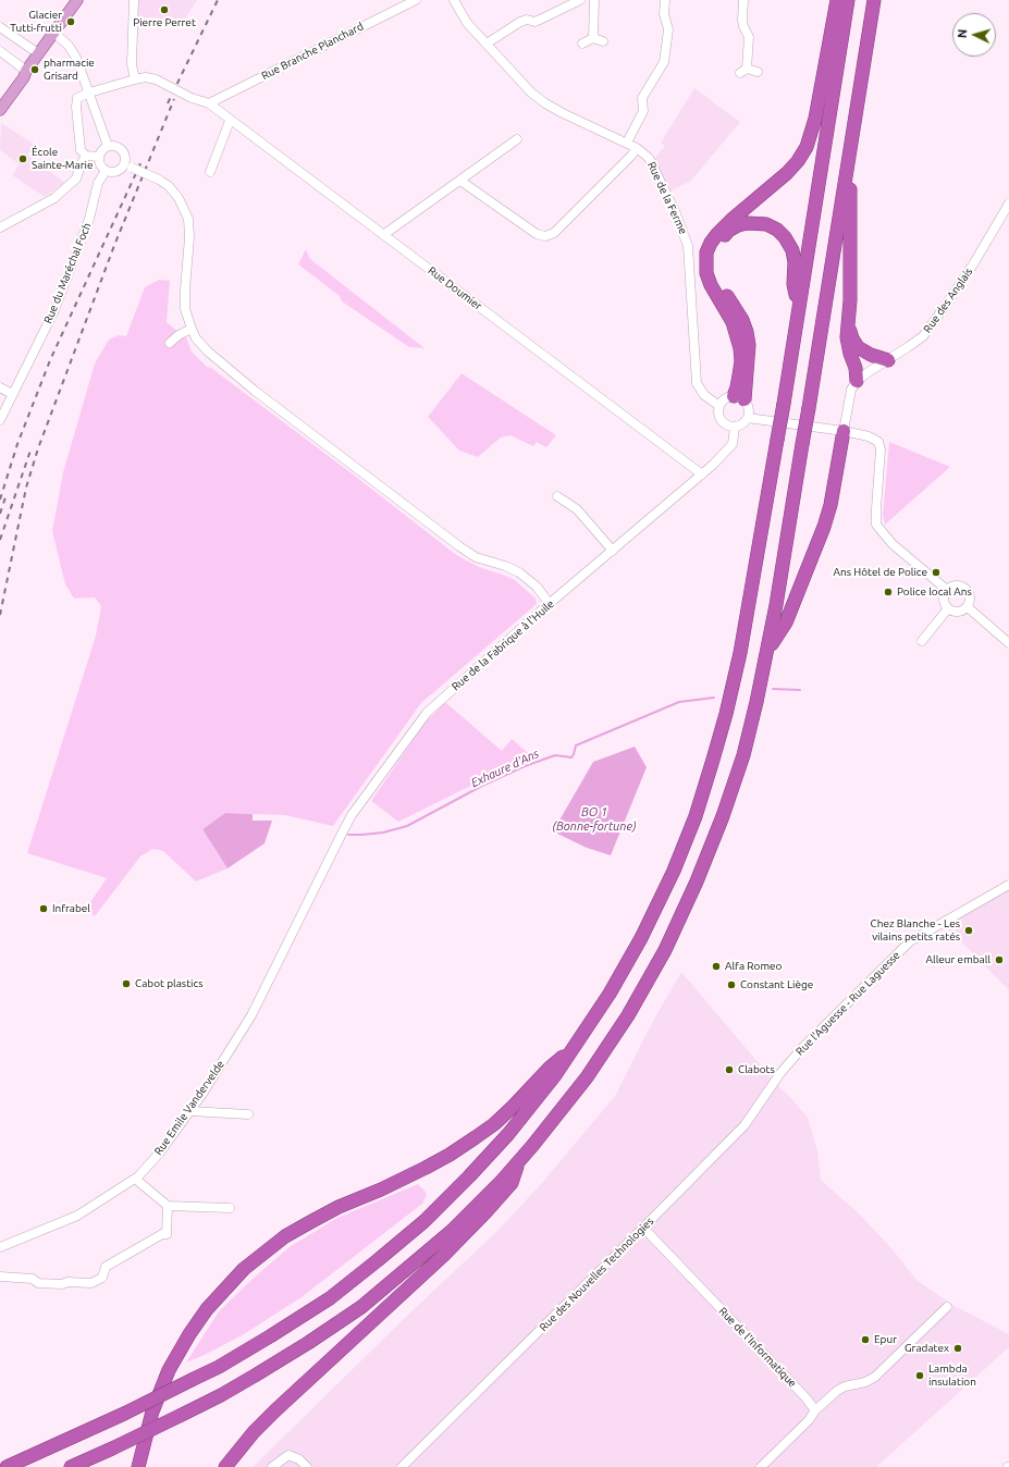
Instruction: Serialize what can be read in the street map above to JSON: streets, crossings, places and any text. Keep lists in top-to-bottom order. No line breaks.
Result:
{"streets":{"street":["Rue Branche Planchard","Rue de la Ferme","Rue du Maréchal Foch","Rue Doumier","Rue des Anglais","Rue de la Fabrique à l'Huile","Rue l'Aguesse - Rue Laguesse","Rue Emile Vandervelde","Rue des Nouvelles Technologies","Rue de l'Informatique"]},"crossings":[["Rue Branche Planchard","Rue Doumier"],["Rue de la Ferme","Rue de la Fabrique à l'Huile"],["Rue Doumier","Rue de la Fabrique à l'Huile"],["Rue de la Fabrique à l'Huile","Rue Emile Vandervelde"],["Rue l'Aguesse - Rue Laguesse","Rue des Nouvelles Technologies"],["Rue des Nouvelles Technologies","Rue de l'Informatique"]],"water":["Exhaure d'Ans","BO 1 (Bonne-fortune)"],"places":["Pierre Perret","Glacier Tutti-frutti","pharmacie Grisard","École Sainte-Marie","Ans Hôtel de Police","Police local Ans","Infrabel","Chez Blanche - Les vilains petits ratés","Alleur emball","Alfa Romeo","Cabot plastics","Constant Liège","Clabots","Epur","Gradatex","Lambda insulation"],"north":"left"}
